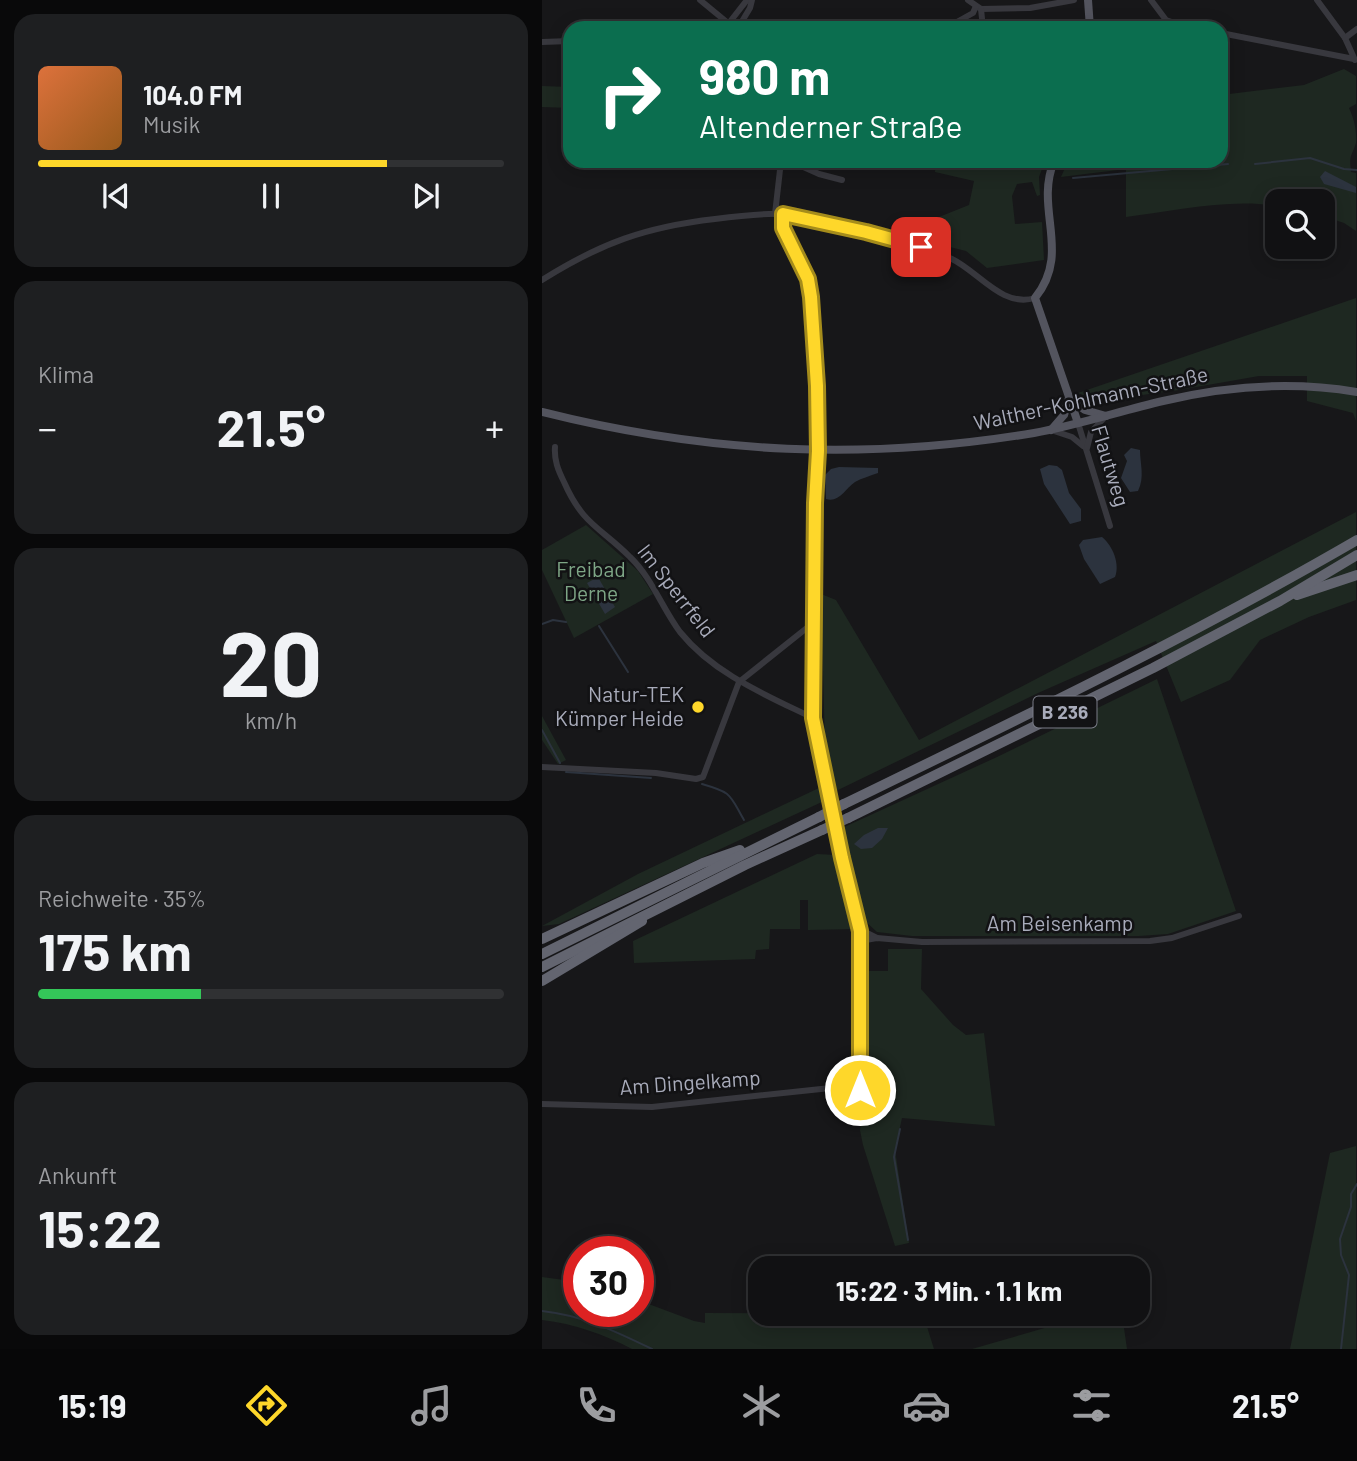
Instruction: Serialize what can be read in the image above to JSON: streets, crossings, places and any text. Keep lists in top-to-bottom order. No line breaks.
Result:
{"streets":{"highway":["B 236"],"main road":["Walther-Kohlmann-Straße","Flautweg"],"street":["Im Sperrfeld","Am Beisenkamp","Am Dingelkamp"]},"crossings":[["Walther-Kohlmann-Straße","Flautweg"]],"parks":["Freibad Derne"],"places":["Natur-TEK Kümper Heide"],"page":{"turn":["980 m","Altenderner Straße"],"song":["104.0 FM","Musik"],"tile":["Klima",["20","km/h"],["Reichweite · 35%","175 km"],["Ankunft","15:22"]],"heat":["−","21.5°","+"],"limit":"30","trip":"15:22 · 3 Min. · 1.1 km","tabs":["15:19","21.5°"]}}
